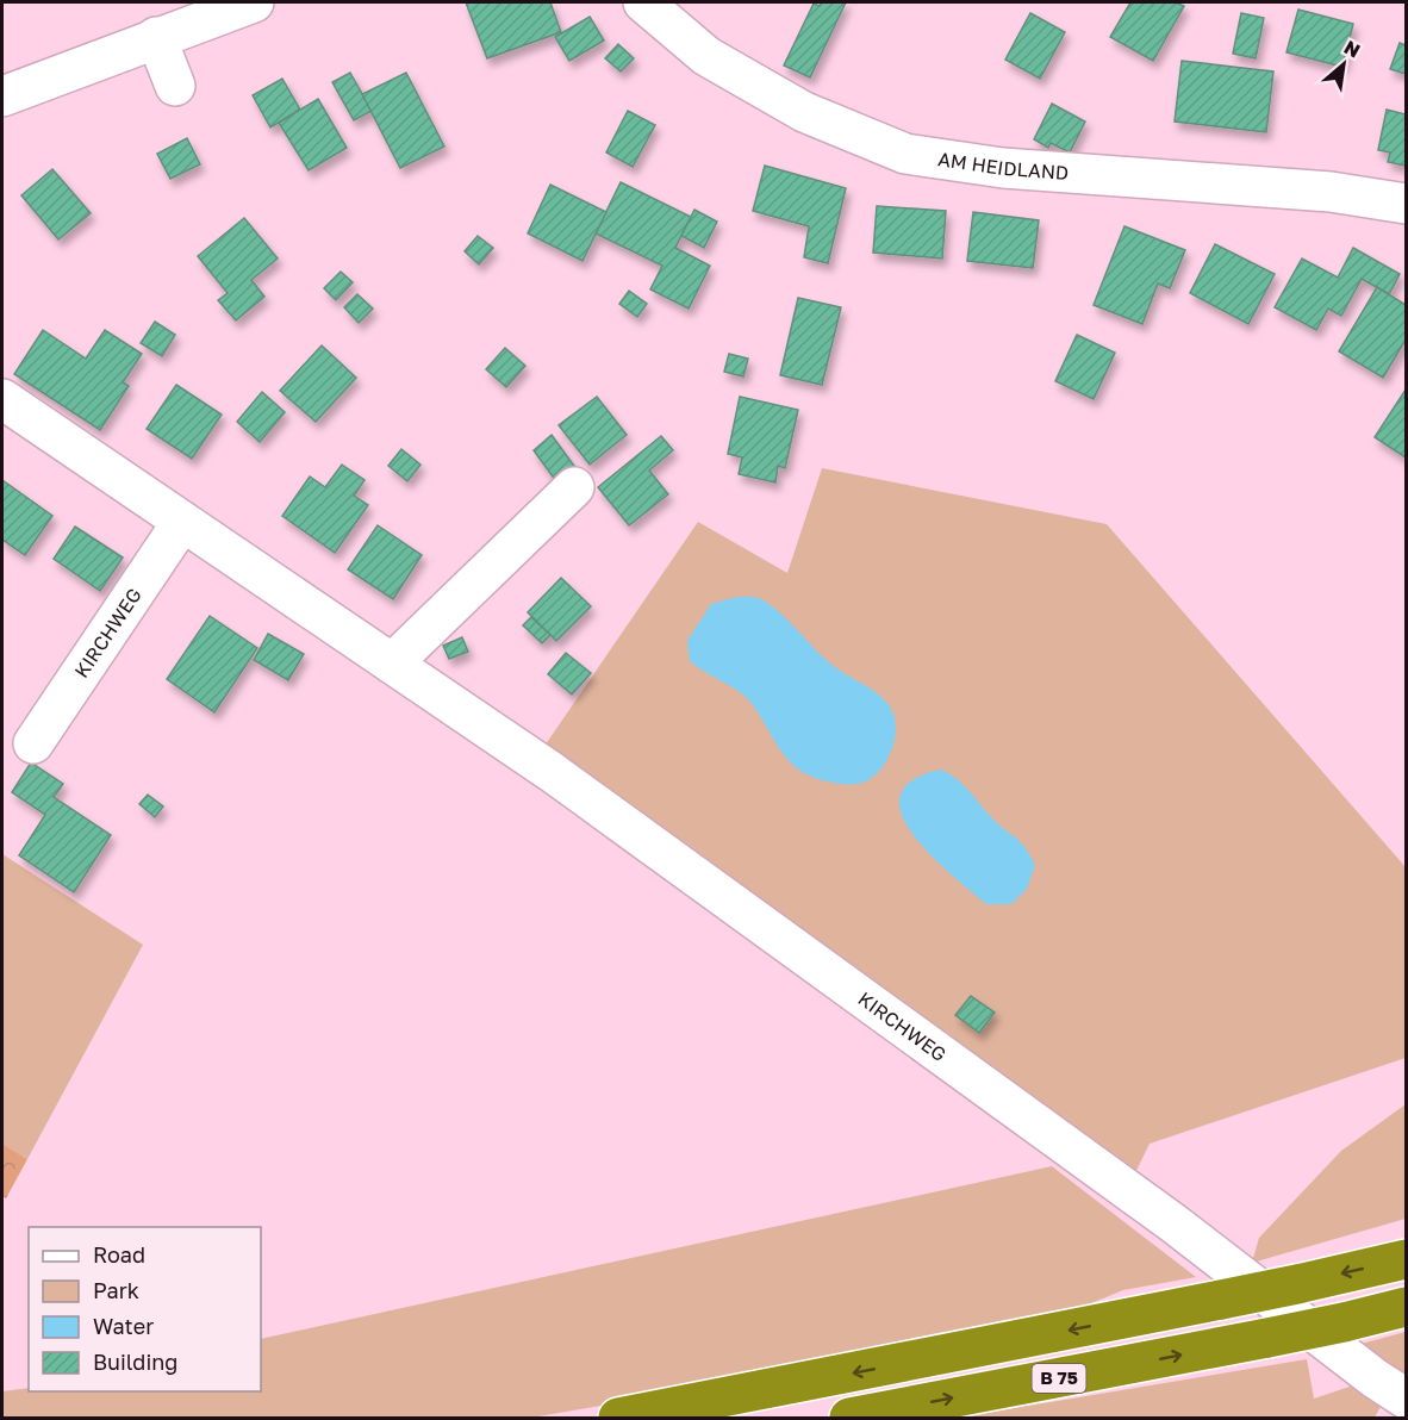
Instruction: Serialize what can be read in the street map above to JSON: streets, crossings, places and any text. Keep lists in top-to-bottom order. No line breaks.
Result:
{"streets":{"highway":["B 75"],"street":["AM HEIDLAND","KIRCHWEG"]},"legend":["Road","Park","Water","Building"],"north":"top right"}
